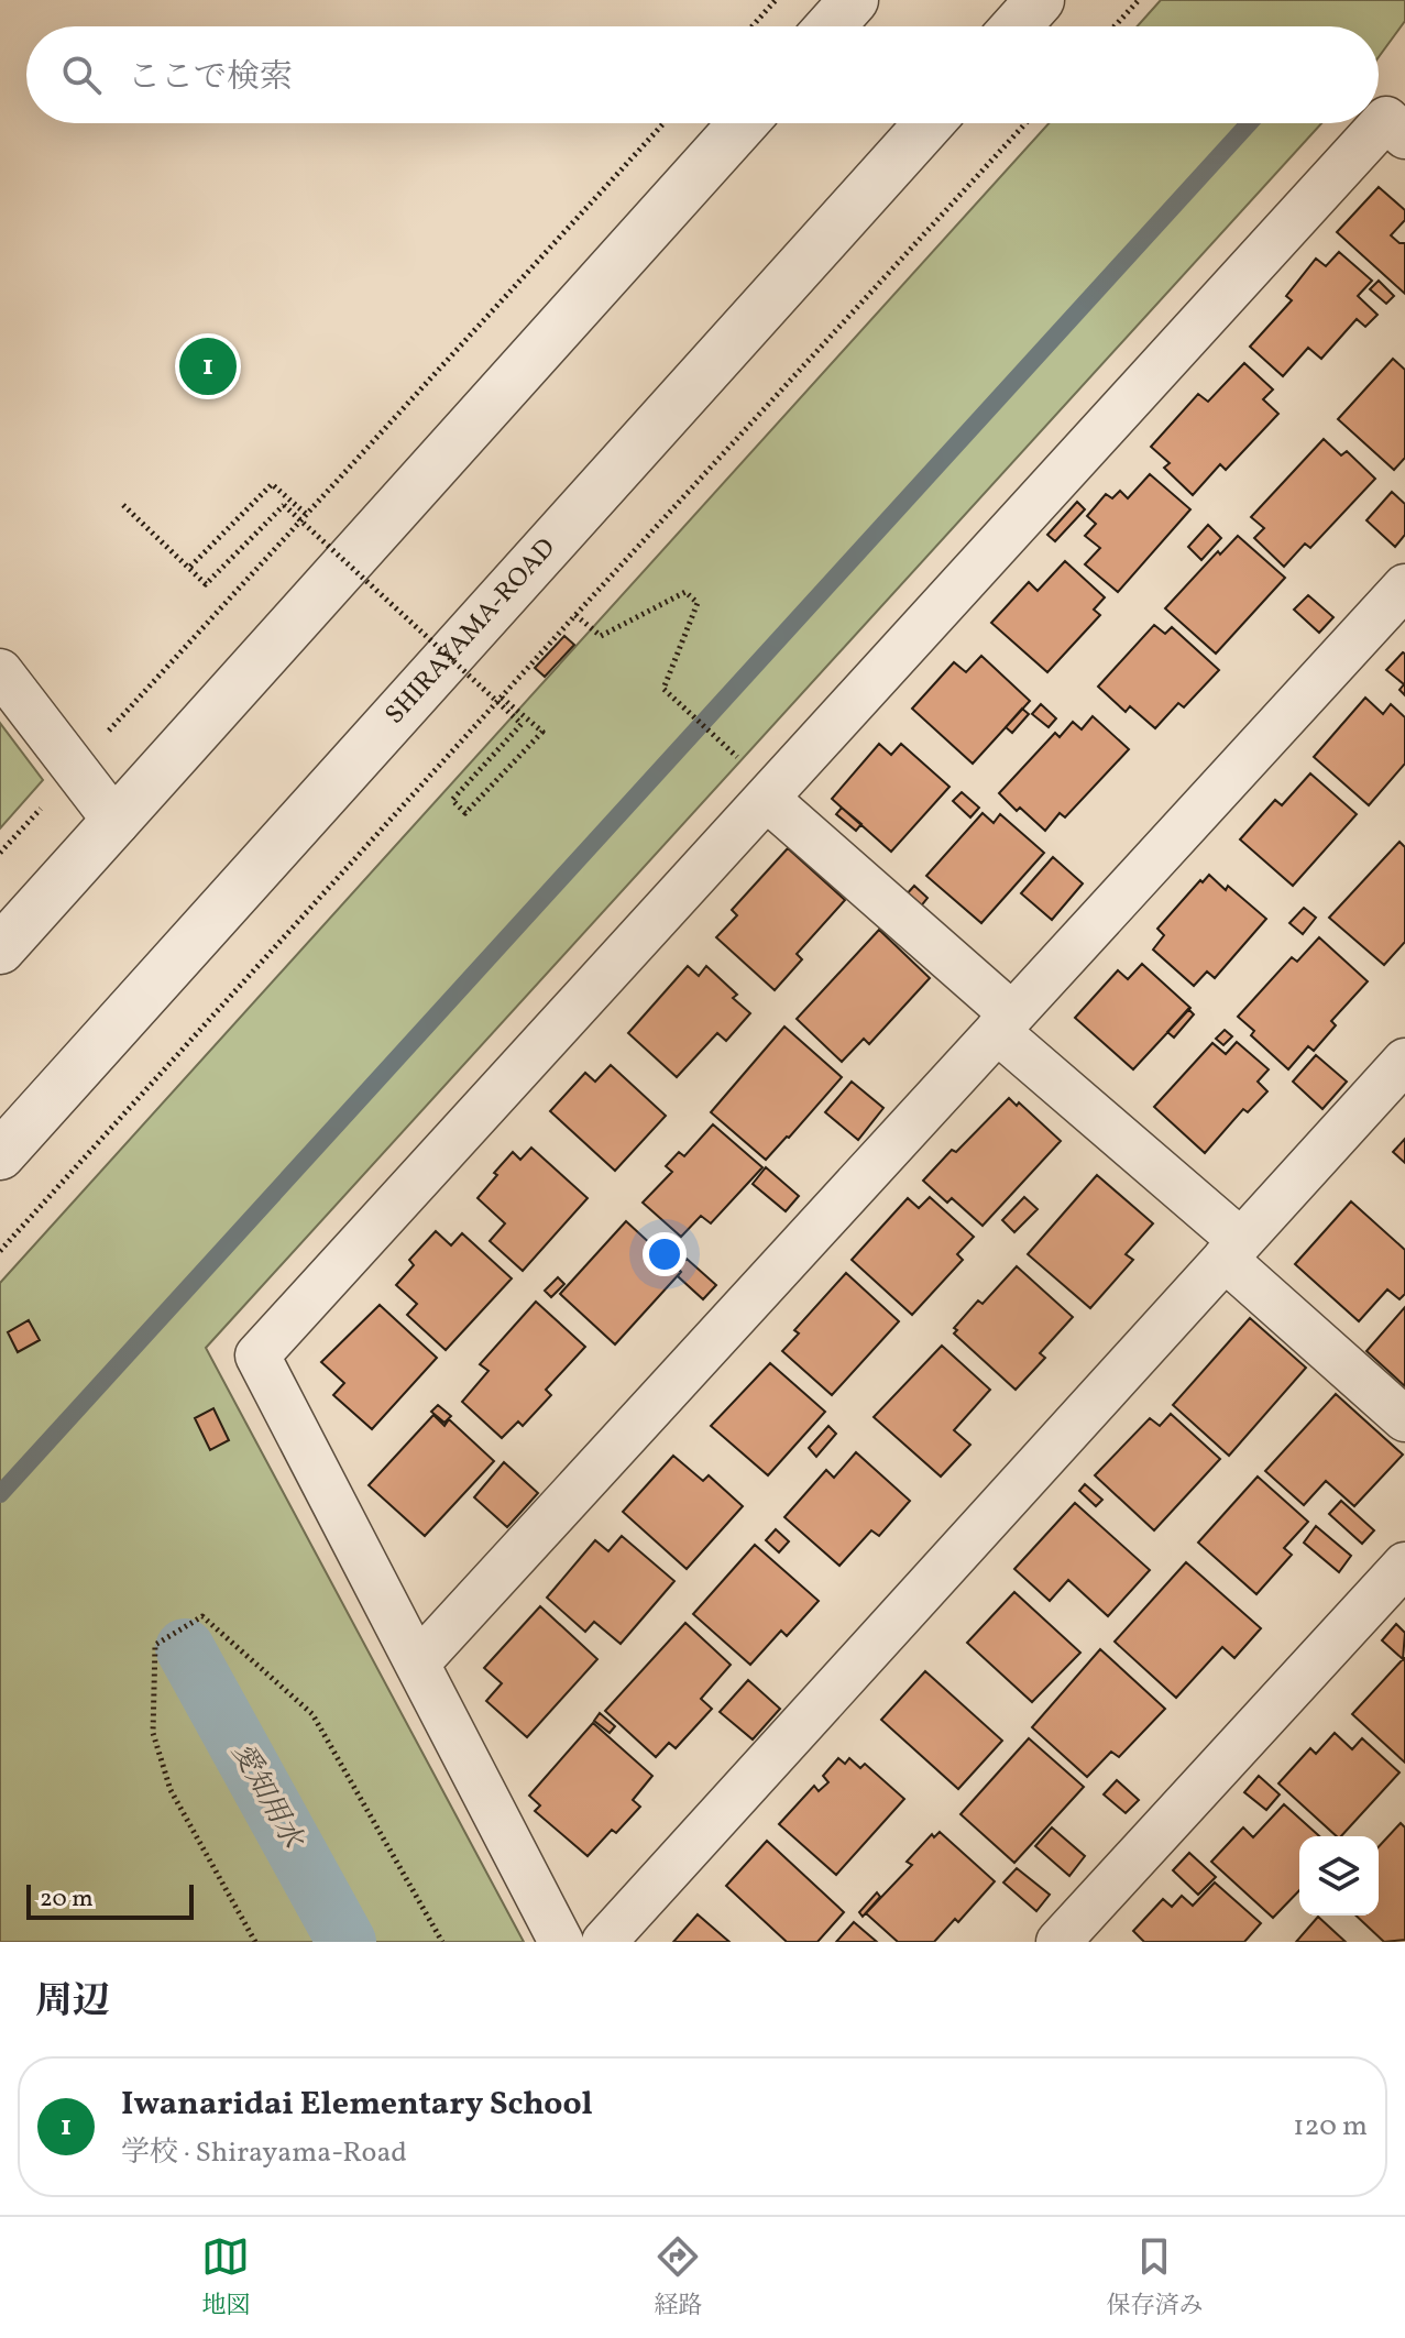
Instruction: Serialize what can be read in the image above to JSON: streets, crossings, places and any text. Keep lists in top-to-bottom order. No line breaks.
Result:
{"streets":{"street":["SHIRAYAMA-ROAD"]},"water":["愛知用水"],"scale_bar":"20 m","page":{"search":"ここで検索","pins":"1","scale":"20 m","heading":"周辺","list":[{"mark":"1","name":"Iwanaridai Elementary School","note":"学校 · Shirayama-Road","value":"120 m"}],"nav":["地図","経路","保存済み"]}}
